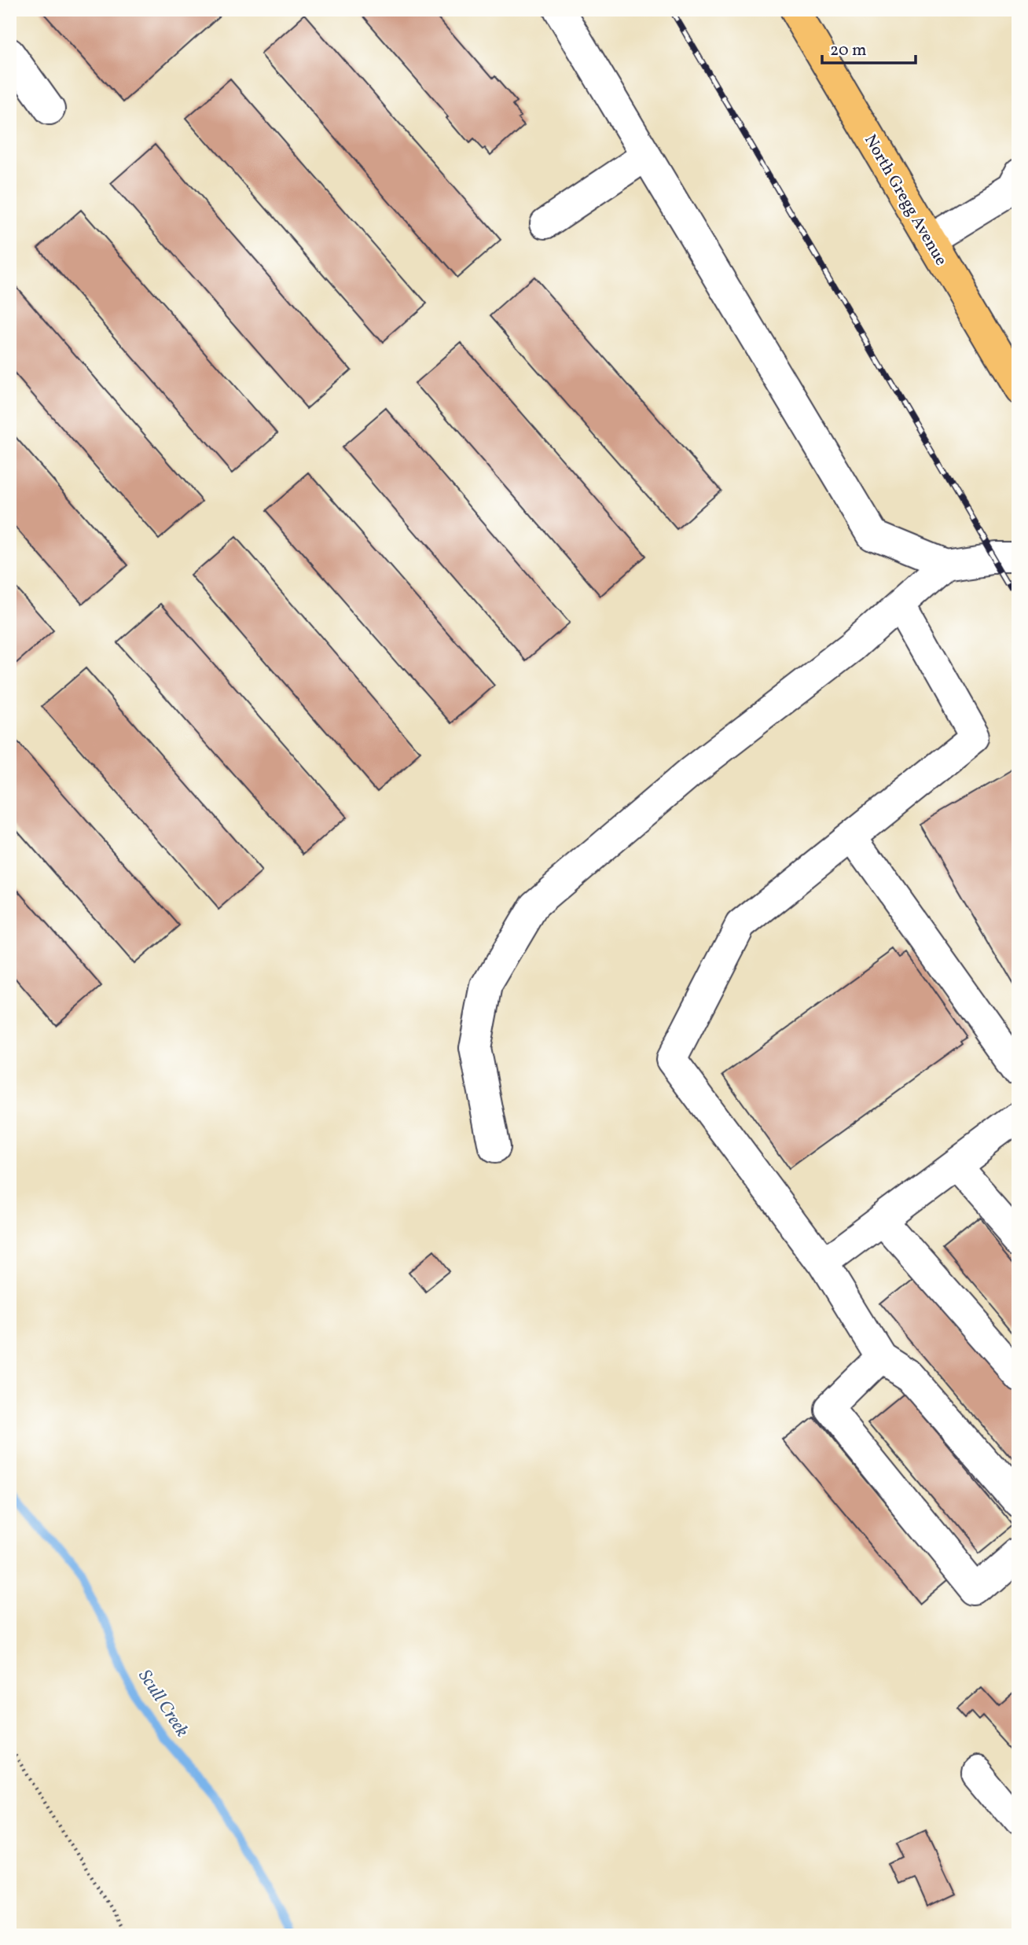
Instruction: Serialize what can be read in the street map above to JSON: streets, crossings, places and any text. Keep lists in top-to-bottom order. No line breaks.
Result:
{"streets":{"main road":["North Gregg Avenue"]},"water":["Scull Creek"],"scale_bar":"20 m"}
